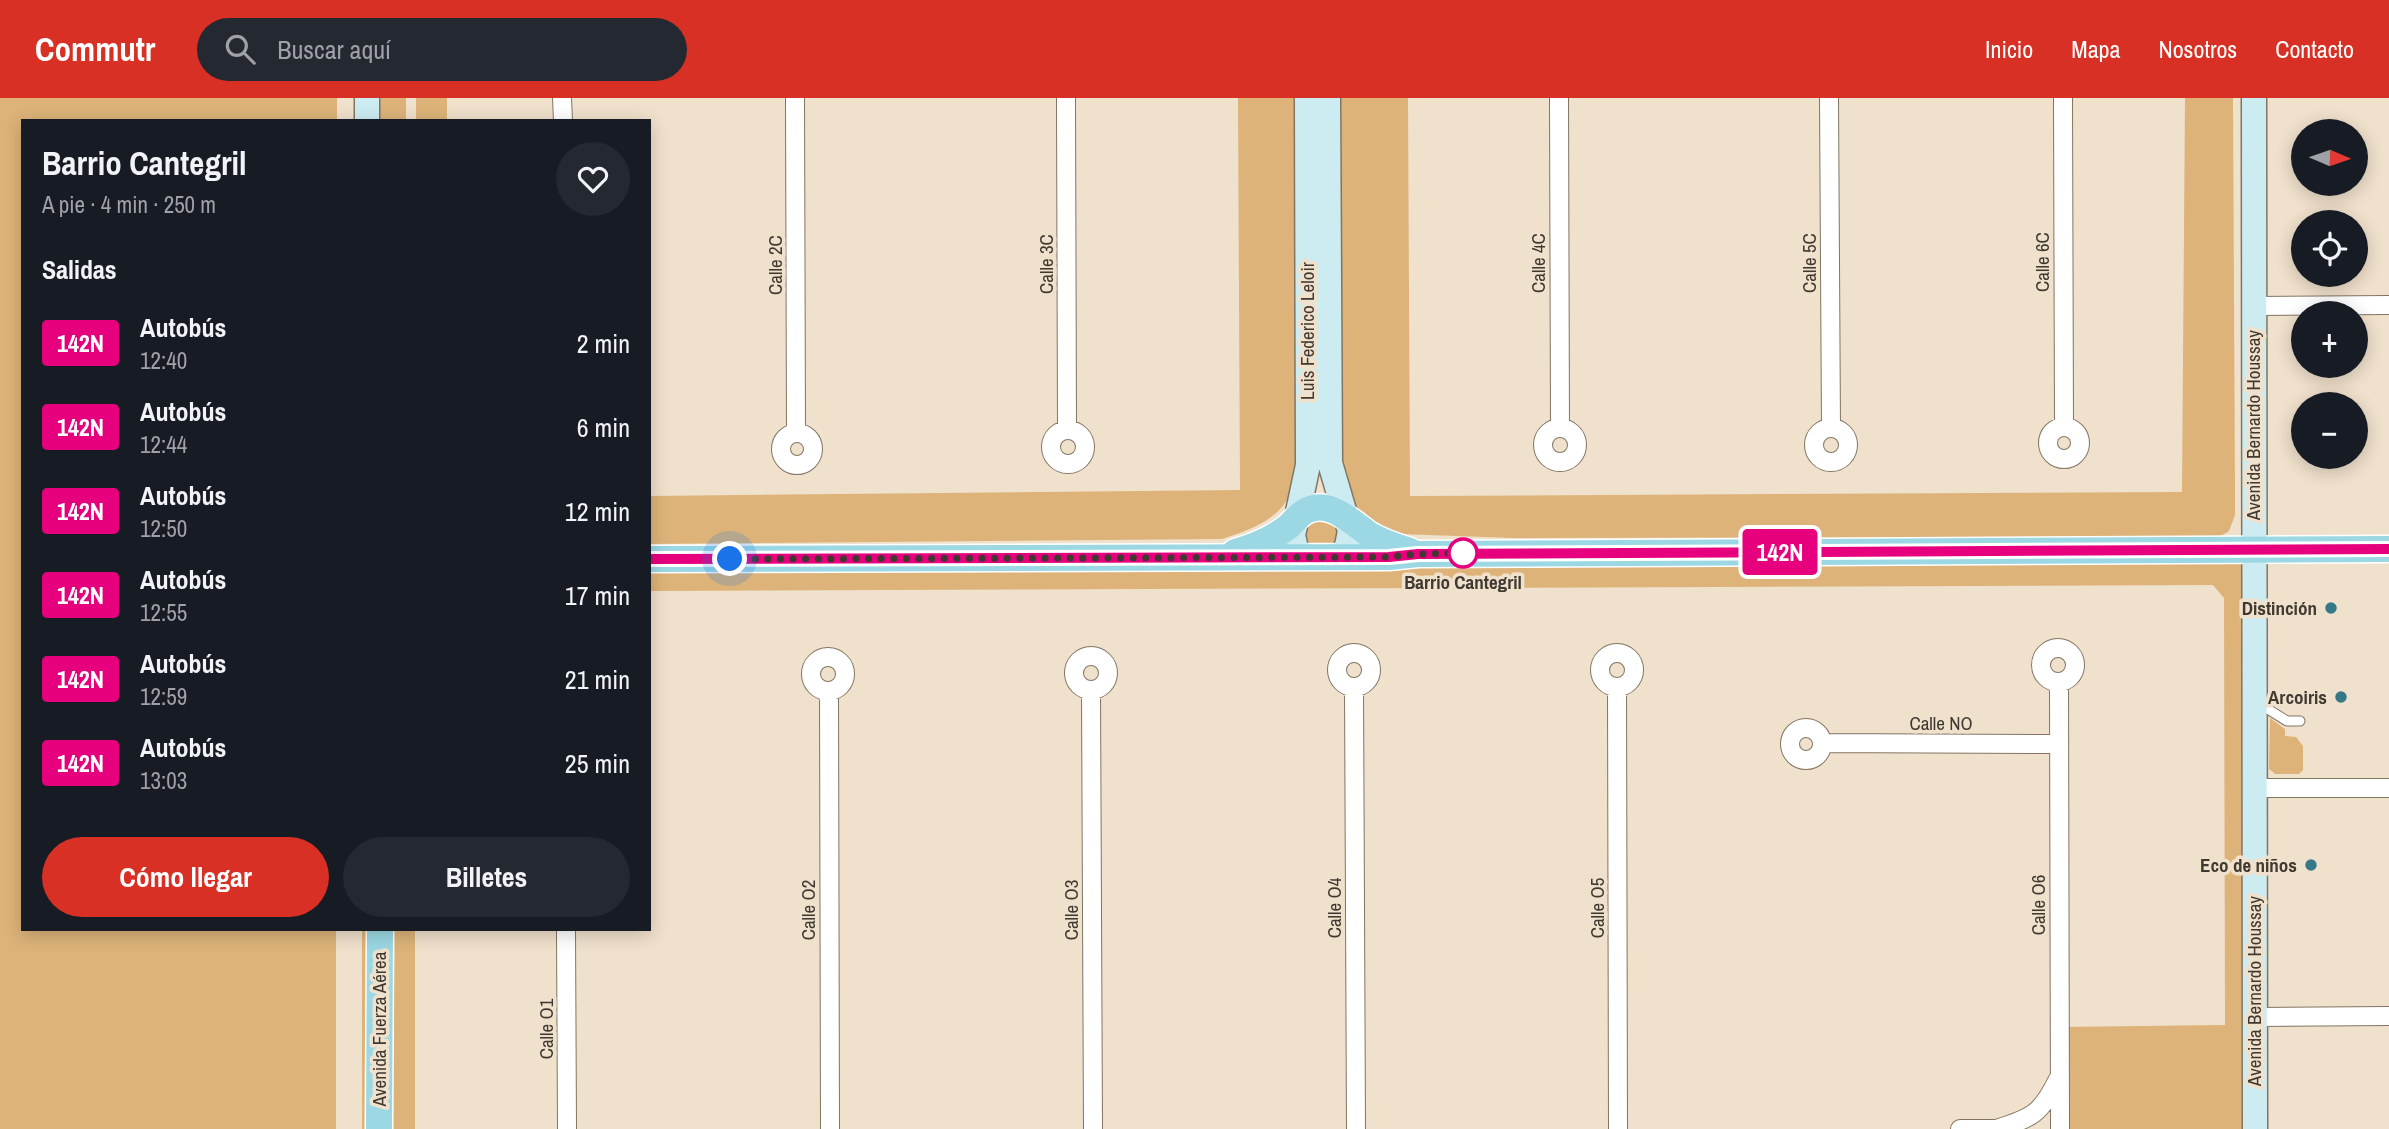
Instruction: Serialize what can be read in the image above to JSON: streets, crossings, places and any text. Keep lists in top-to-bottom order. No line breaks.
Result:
{"streets":{"main road":["Luis Federico Leloir","Avenida Bernardo Houssay","Avenida Fuerza Aérea"],"street":["Calle 6C","Calle 4C","Calle 5C","Calle 3C","Calle 2C","Calle NO","Calle O6","Calle O4","Calle O5","Calle O2","Calle O3","Calle O1"]},"crossings":[["Calle NO","Calle O6"]],"places":["Barrio Cantegril","Distinción","Arcoiris","Eco de niños"],"lines":["bus line 142N"],"north":"right","page":{"header":"Commutr","search":"Buscar aquí","nav":["Inicio","Mapa","Nosotros","Contacto"],"on_map":"142N","map_buttons":["+","−"],"heading":[["Barrio Cantegril","A pie · 4 min · 250 m"],"Salidas"],"list":[{"mark":"142N","name":"Autobús","note":"12:40","value":"2 min"},{"mark":"142N","name":"Autobús","note":"12:44","value":"6 min"},{"mark":"142N","name":"Autobús","note":"12:50","value":"12 min"},{"mark":"142N","name":"Autobús","note":"12:55","value":"17 min"},{"mark":"142N","name":"Autobús","note":"12:59","value":"21 min"},{"mark":"142N","name":"Autobús","note":"13:03","value":"25 min"}],"buttons":["Cómo llegar","Billetes"]}}
